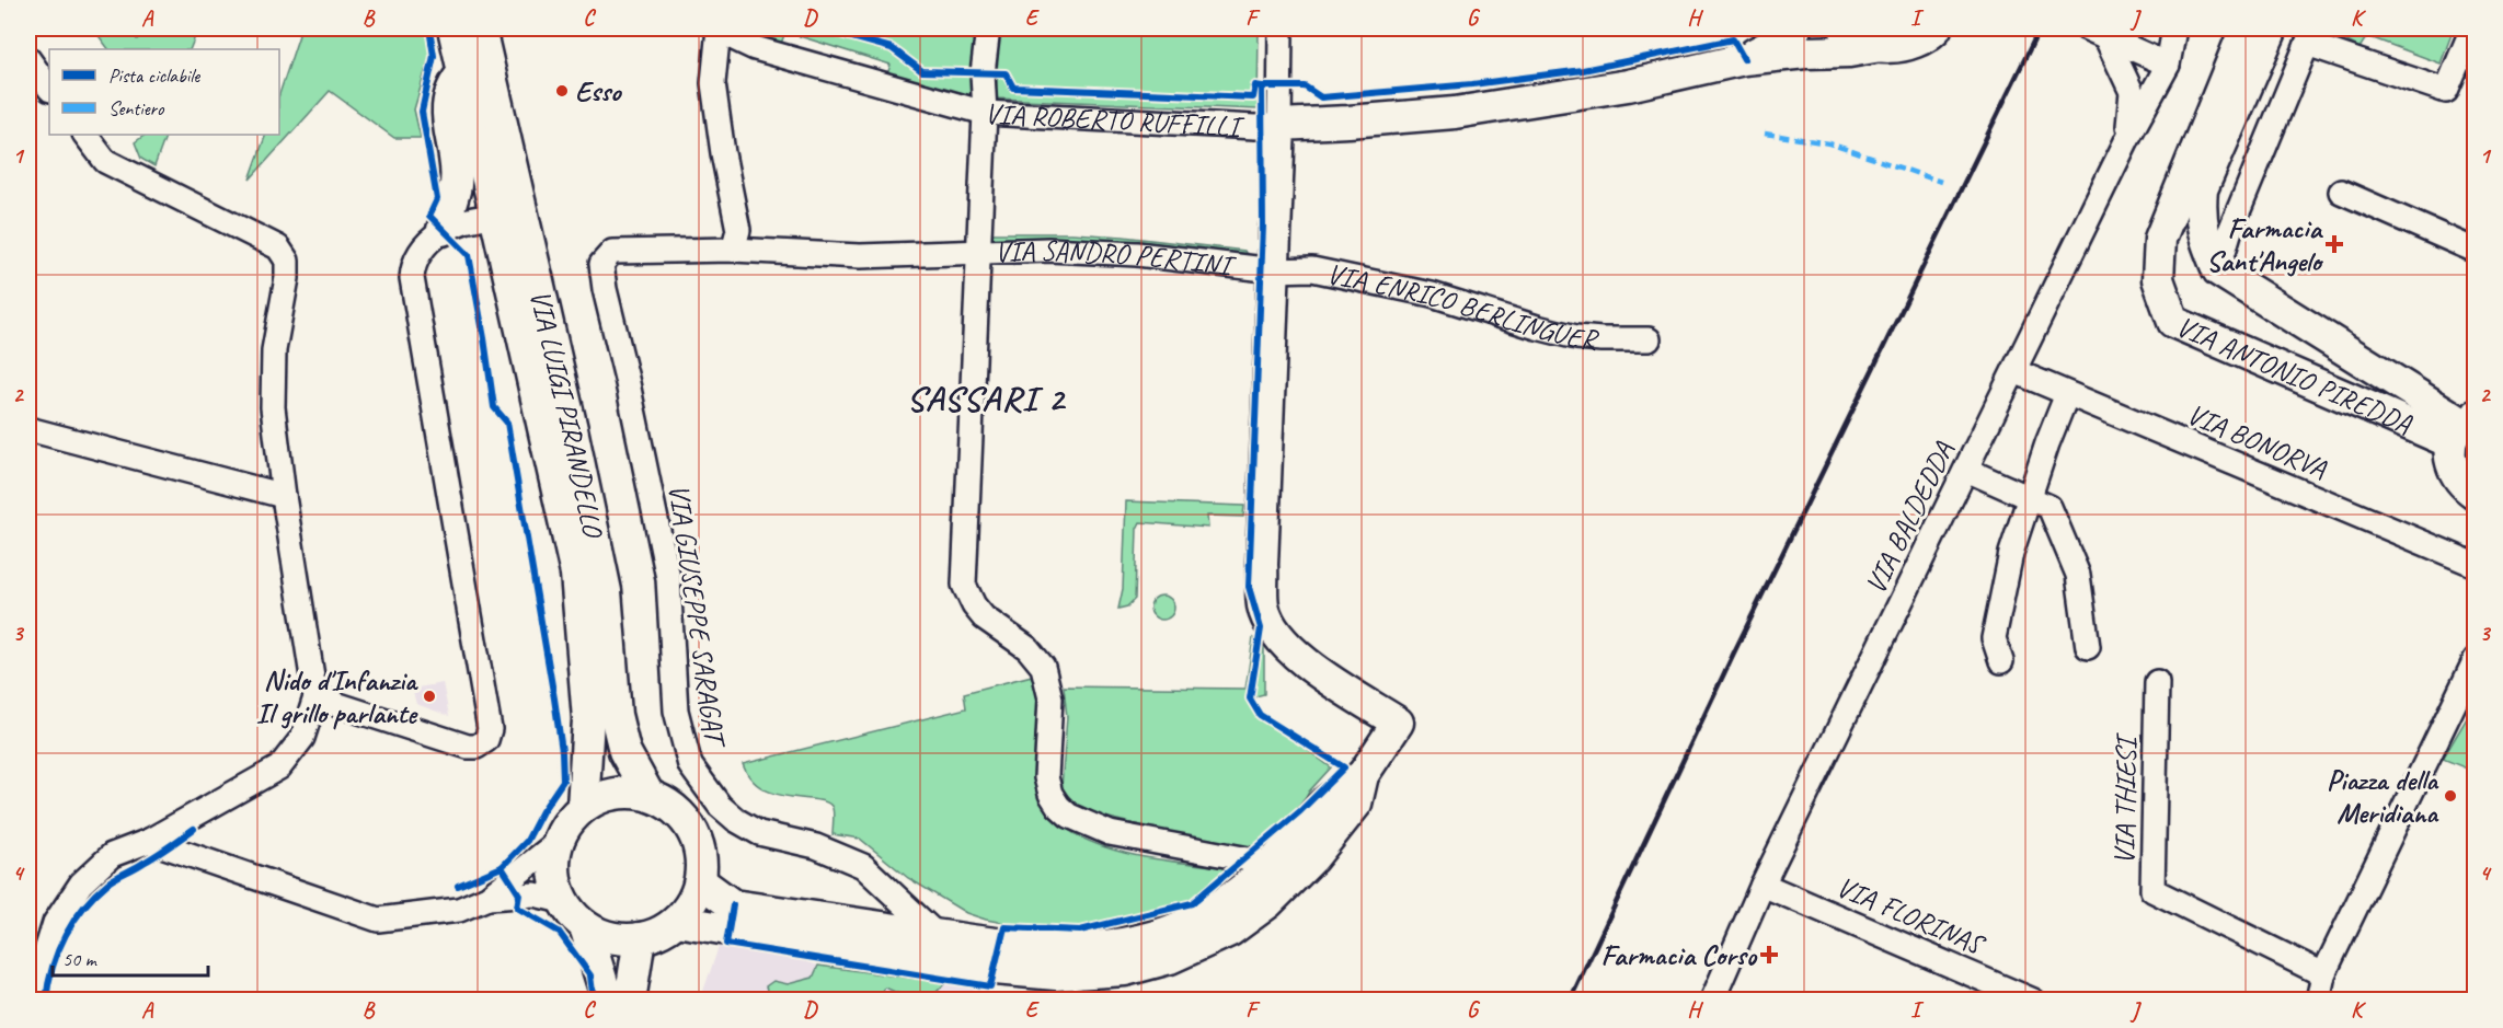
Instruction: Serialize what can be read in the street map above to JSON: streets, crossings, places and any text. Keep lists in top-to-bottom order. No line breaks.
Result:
{"streets":{"street":["VIA ROBERTO RUFFILLI","VIA SANDRO PERTINI","VIA ENRICO BERLINGUER","VIA ANTONIO PIREDDA","VIA LUIGI PIRANDELLO","VIA BONORVA","VIA BALDEDDA","VIA GIUSEPPE SARAGAT","VIA THIESI","VIA FLORINAS"]},"crossings":[["VIA SANDRO PERTINI","VIA ENRICO BERLINGUER"],["VIA BONORVA","VIA BALDEDDA"],["VIA BALDEDDA","VIA FLORINAS"]],"districts":["SASSARI 2"],"places":{"other":["Esso","Nido d'Infanzia Il grillo parlante","Piazza della Meridiana"],"health":["Farmacia Sant'Angelo","Farmacia Corso"]},"legend":["Pista ciclabile","Sentiero"],"scale_bar":"50 m","grid":{"columns":["A","B","C","D","E","F","G","H","I","J","K"],"rows":["1","2","3","4"]}}
